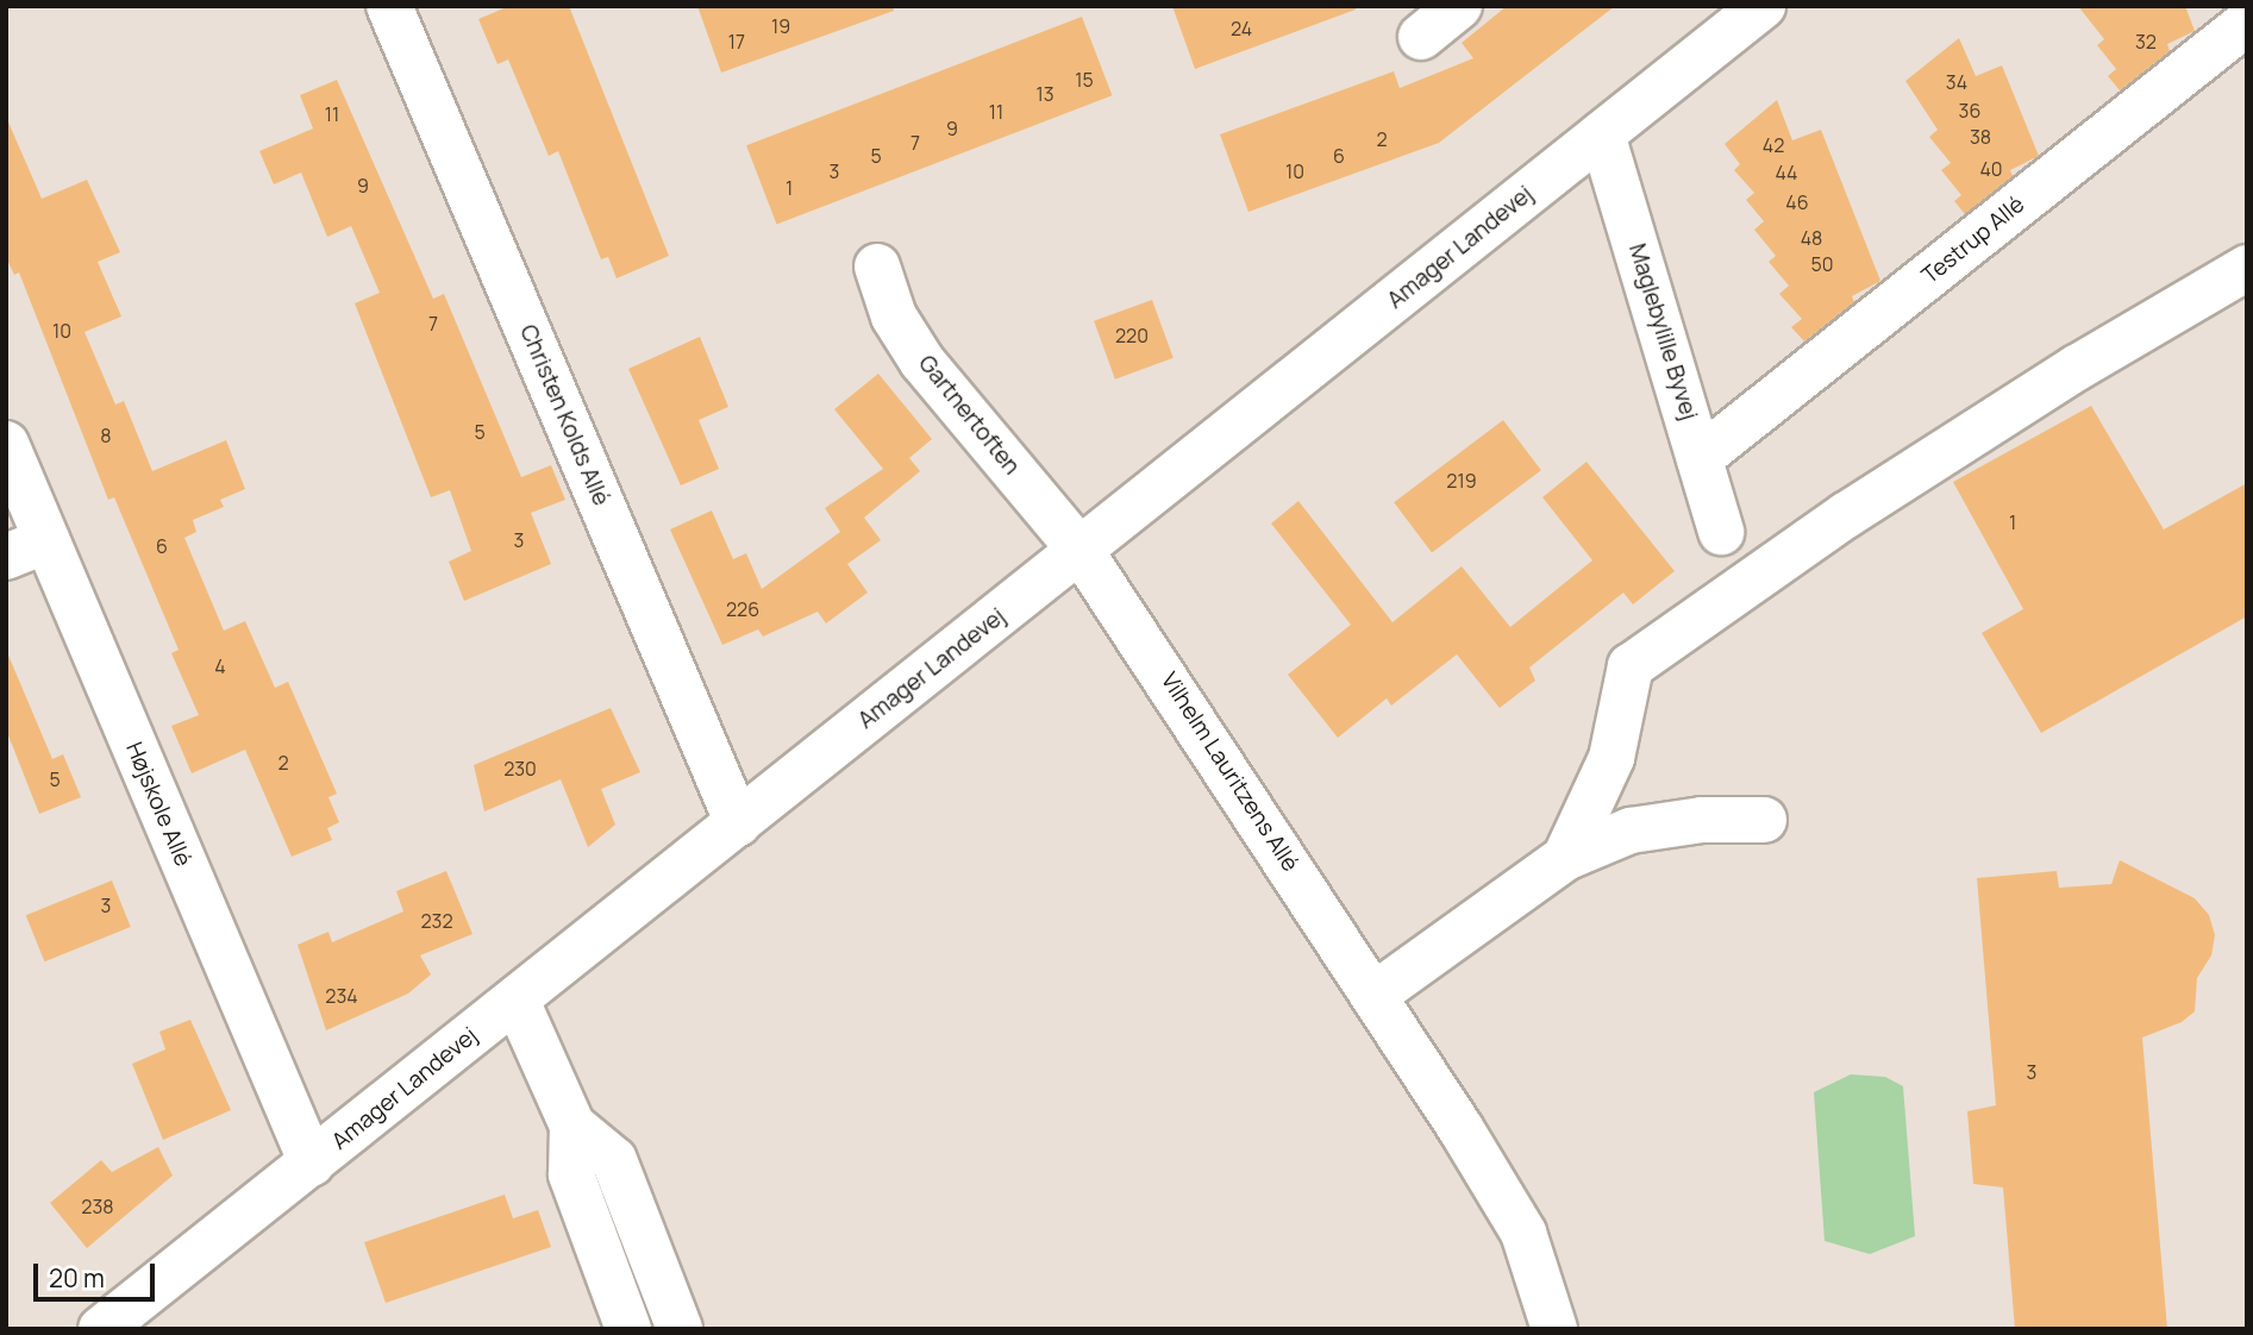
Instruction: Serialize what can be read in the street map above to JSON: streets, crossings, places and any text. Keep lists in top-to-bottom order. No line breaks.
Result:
{"streets":{"street":["Testrup Allé","Amager Landevej","Maglebylille Byvej","Christen Kolds Allé","Gartnertoften","Vilhelm Lauritzens Allé","Højskole Allé"]},"crossings":[["Testrup Allé","Maglebylille Byvej"],["Amager Landevej","Maglebylille Byvej"],["Amager Landevej","Christen Kolds Allé"],["Amager Landevej","Gartnertoften"],["Amager Landevej","Vilhelm Lauritzens Allé"],["Amager Landevej","Højskole Allé"],["Gartnertoften","Vilhelm Lauritzens Allé"]],"house_numbers":["19","24","17","32","15","34","13","36","11","11","9","38","2","7","42","5","6","40","3","10","44","9","1","46","48","50","7","10","220","5","8","219","1","3","6","226","4","2","230","5","3","232","234","3","238"],"scale_bar":"20 m"}
